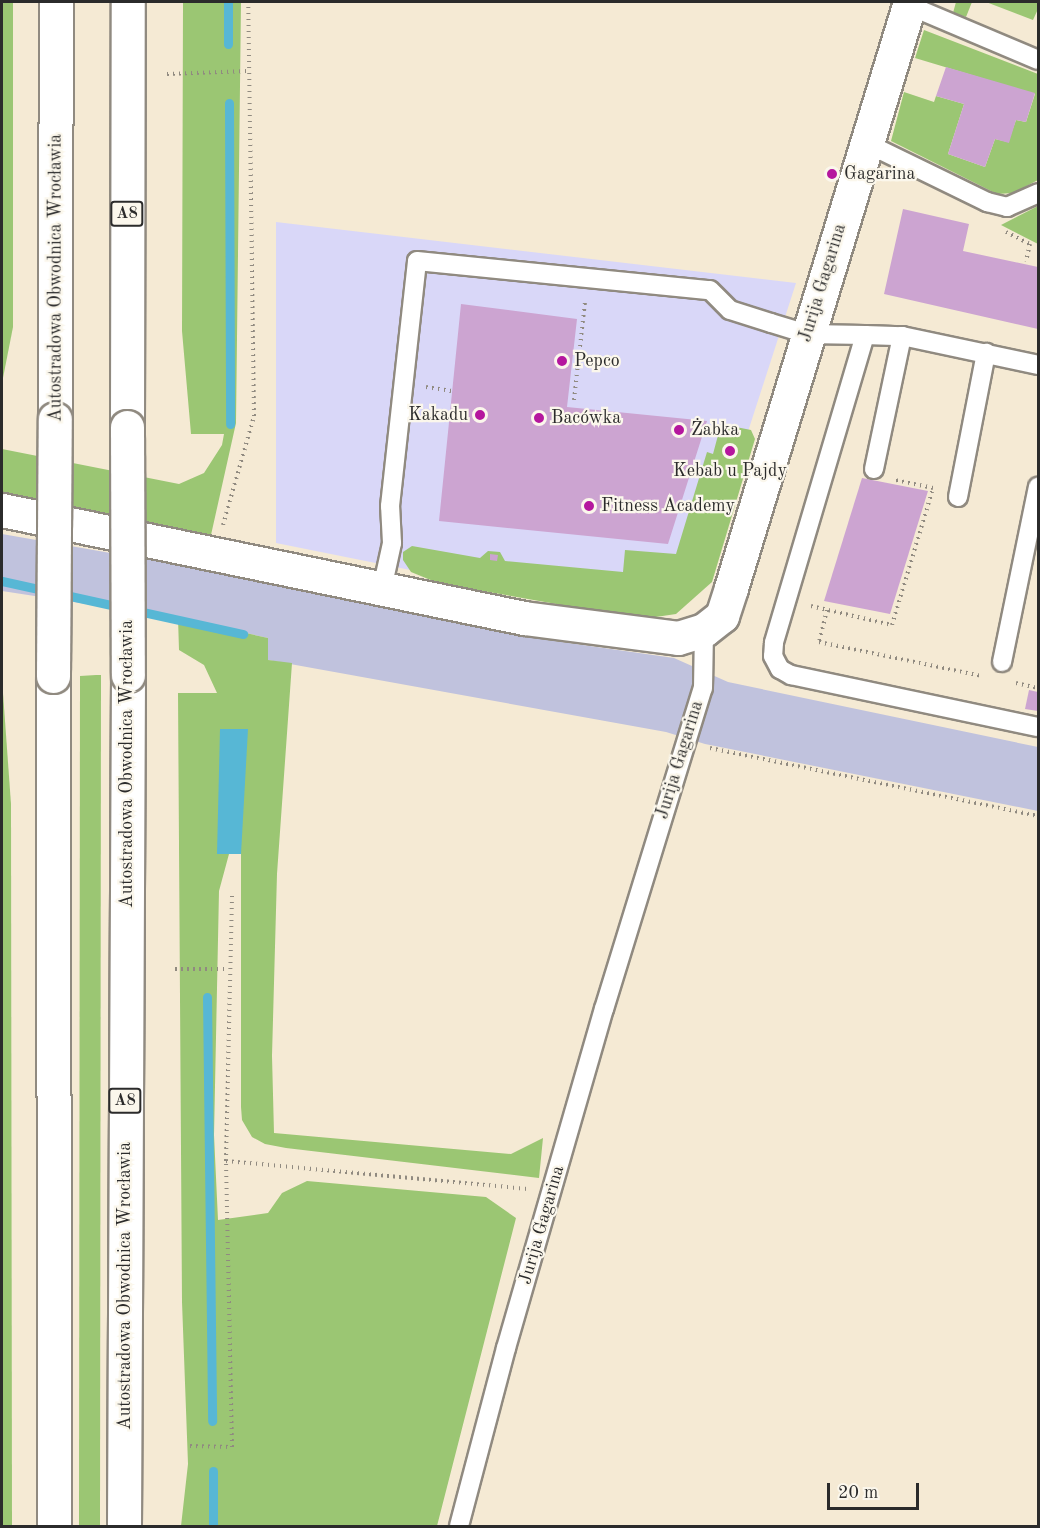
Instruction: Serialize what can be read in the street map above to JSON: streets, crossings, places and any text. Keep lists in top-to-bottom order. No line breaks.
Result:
{"streets":{"main road":["A8","Autostradowa Obwodnica Wrocławia","Jurija Gagarina"]},"places":["Gagarina","Pepco","Kakadu","Bacówka","Żabka","Kebab u Pajdy","Fitness Academy"],"scale_bar":"20 m"}
